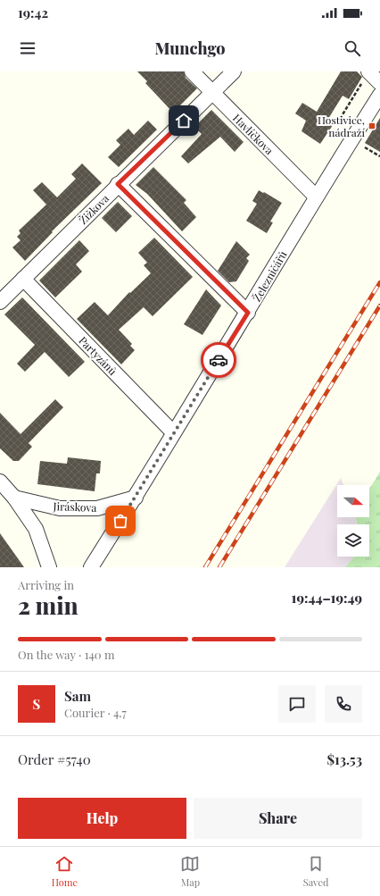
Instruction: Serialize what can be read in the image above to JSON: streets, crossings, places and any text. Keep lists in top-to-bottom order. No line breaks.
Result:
{"streets":{"street":["Havlíčkova","Žižkova","Železničářů","Partyzánů","Jiráskova"]},"crossings":[["Havlíčkova","Žižkova"],["Havlíčkova","Železničářů"],["Žižkova","Partyzánů"],["Železničářů","Partyzánů"],["Železničářů","Jiráskova"]],"places":{"transit":["Hostivice, nádraží"]},"north":"right","page":{"status":"19:42","header":"Munchgo","heading":["2 min","Arriving in","19:44–19:49"],"panel":["Sam","Courier · 4.7","Order #5740","$13.53"],"bar":"On the way · 140 m","round":"S","buttons":["Help","Share"],"tabs":["Home","Map","Saved"]}}
